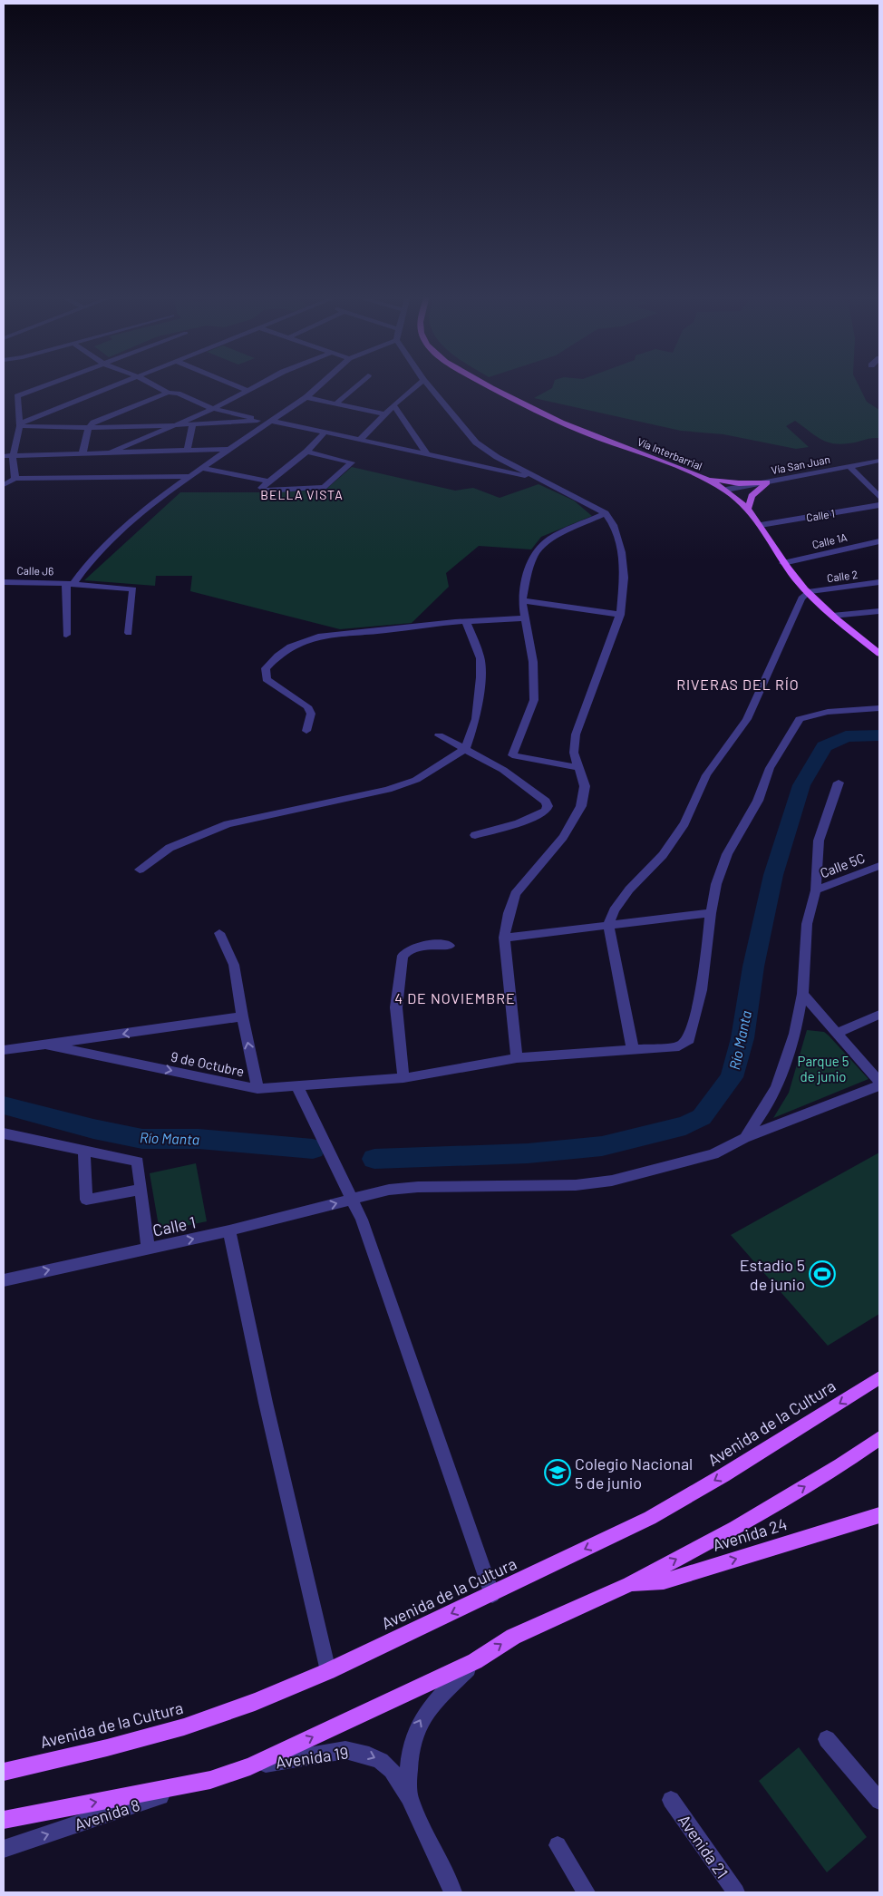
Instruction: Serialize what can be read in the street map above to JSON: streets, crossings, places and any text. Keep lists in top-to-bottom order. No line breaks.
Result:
{"streets":{"main road":["Vía Interbarrial","Avenida de la Cultura","Avenida 24"],"street":["Vía San Juan","Calle 1","Calle 1A","Calle J6","Calle 2","Calle 5C","9 de Octubre","Avenida 19","Avenida 8","Avenida 21"]},"crossings":[["Vía Interbarrial","Vía San Juan"],["Vía Interbarrial","Calle 1"],["Vía Interbarrial","Calle 1A"],["Vía Interbarrial","Calle 2"]],"one_way":["Avenida 8"],"districts":["BELLA VISTA","RIVERAS DEL RÍO","4 DE NOVIEMBRE"],"water":["Río Manta"],"parks":["Parque 5 de junio"],"places":{"sports":["Estadio 5 de junio"],"school or university":["Colegio Nacional 5 de junio"]}}
